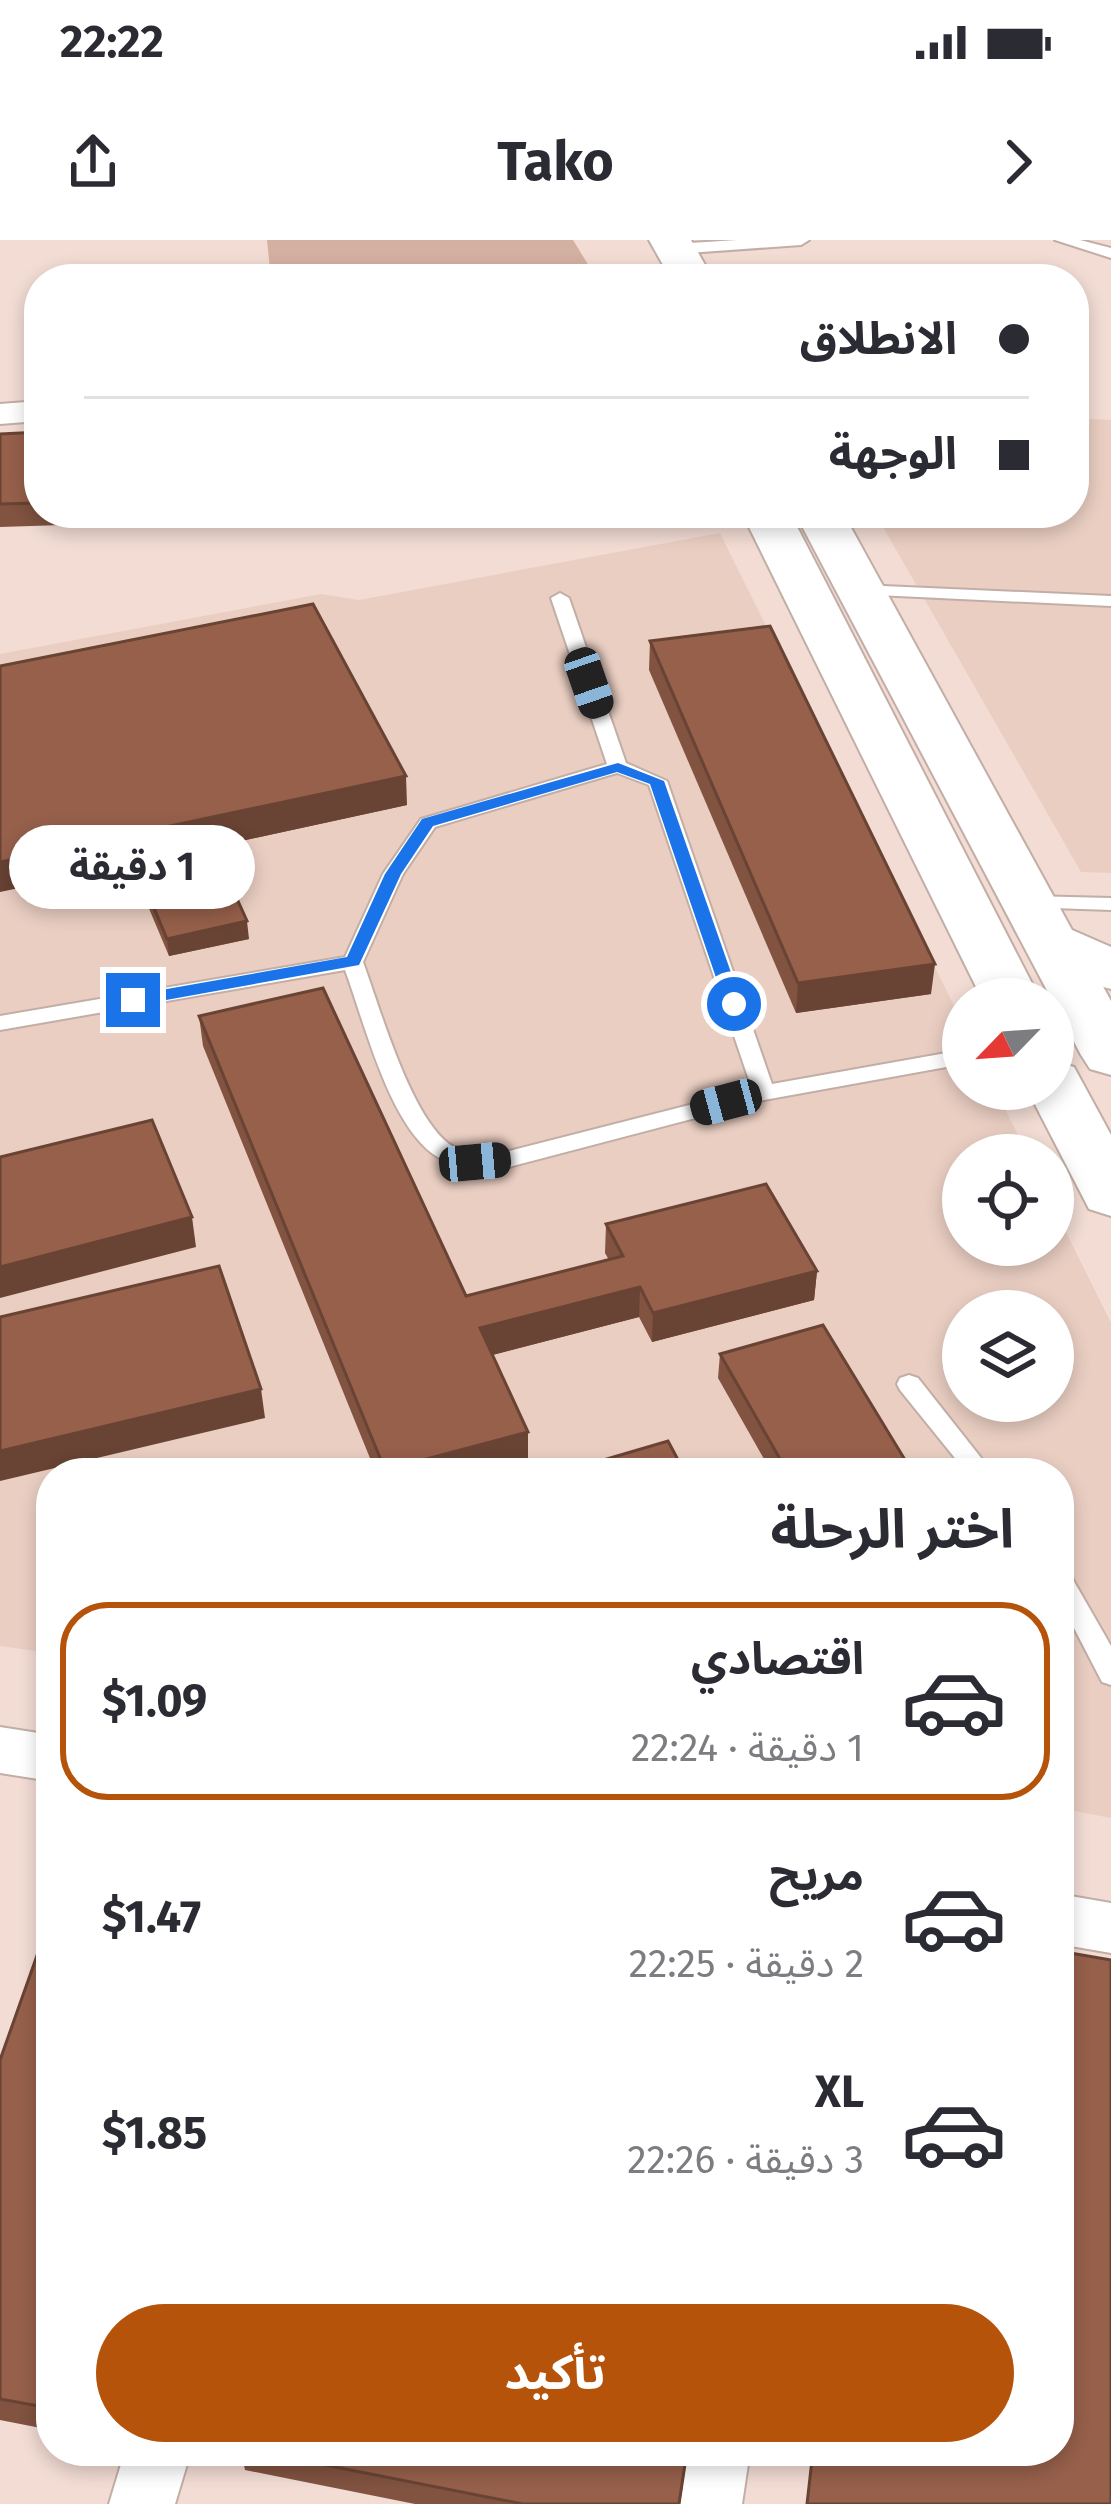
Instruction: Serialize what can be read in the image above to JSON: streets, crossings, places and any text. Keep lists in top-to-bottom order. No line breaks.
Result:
{"north":"bottom left","page":{"status":"22:22","header":"Tako","banner":["الانطلاق","الوجهة"],"bubble":"1 دقيقة","heading":"اختر الرحلة","list":[{"name":"اقتصادي","note":"1 دقيقة · 22:24","value":"$1.09"},{"name":"مريح","note":"2 دقيقة · 22:25","value":"$1.47"},{"name":"XL","note":"3 دقيقة · 22:26","value":"$1.85"}],"buttons":"تأكيد"}}
